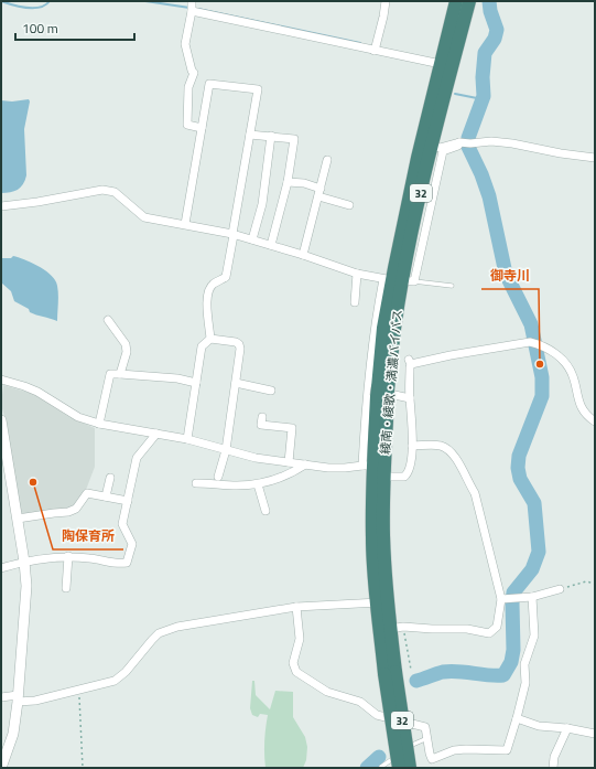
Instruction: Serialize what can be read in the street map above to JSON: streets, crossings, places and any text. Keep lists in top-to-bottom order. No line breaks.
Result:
{"streets":{"highway":["32","綾南・綾歌・満濃バイパス"]},"places":["御寺川","陶保育所"],"scale_bar":"100 m"}
